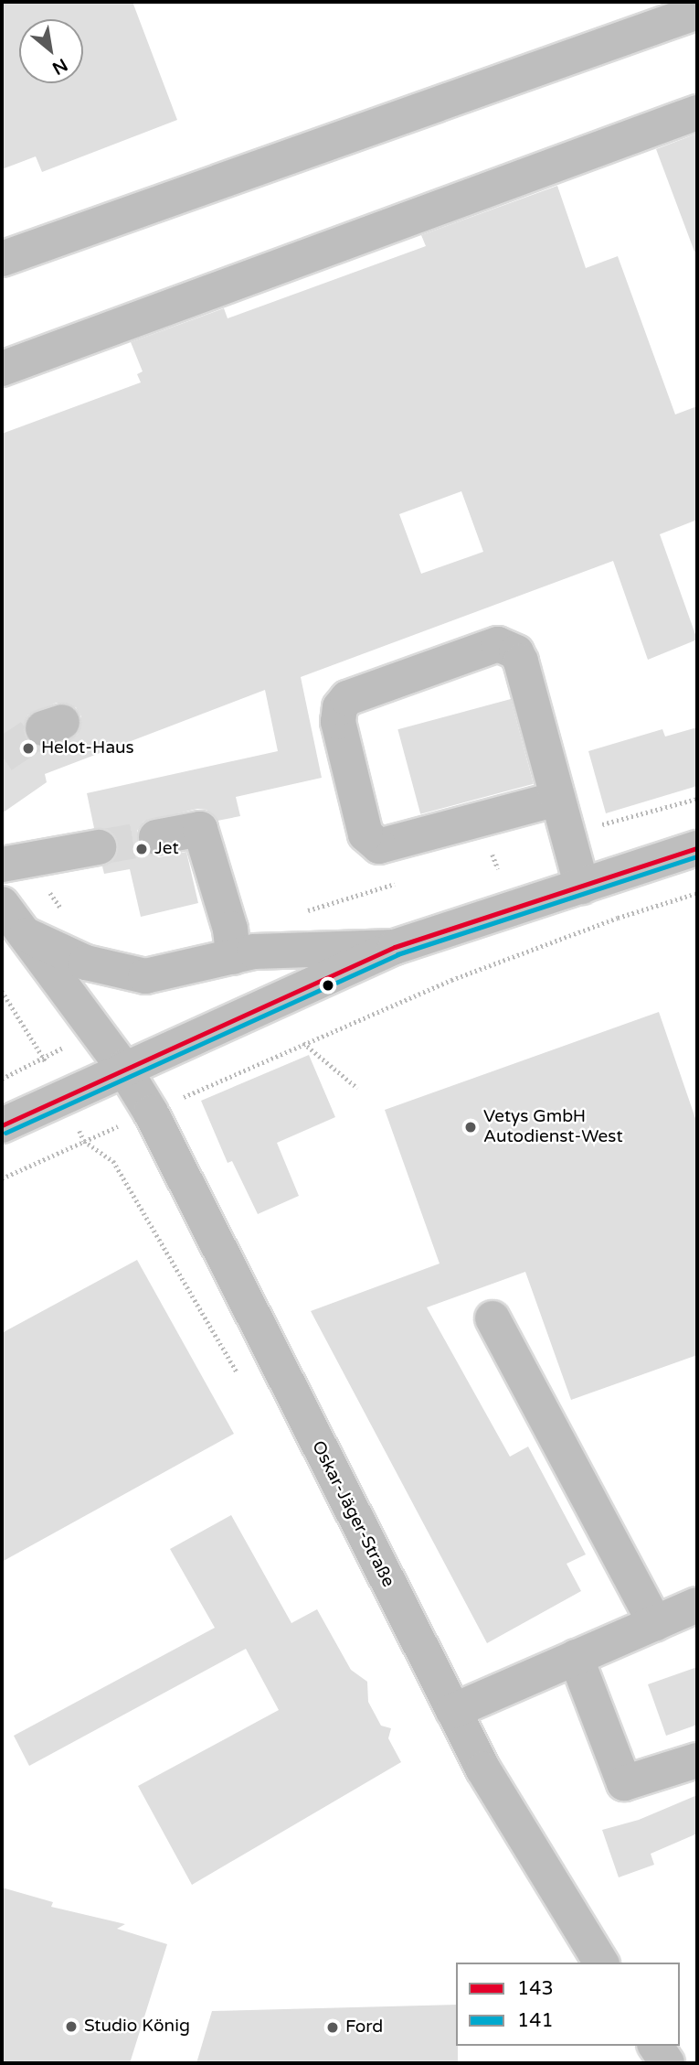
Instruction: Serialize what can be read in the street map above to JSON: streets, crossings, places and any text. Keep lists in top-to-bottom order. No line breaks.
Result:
{"streets":{"street":["Oskar-Jäger-Straße"]},"places":["Helot-Haus","Jet","Vetys GmbH Autodienst-West","Studio König","Ford"],"lines":["transit line 143","transit line 141"],"legend":["143","141"],"north":"bottom right"}
